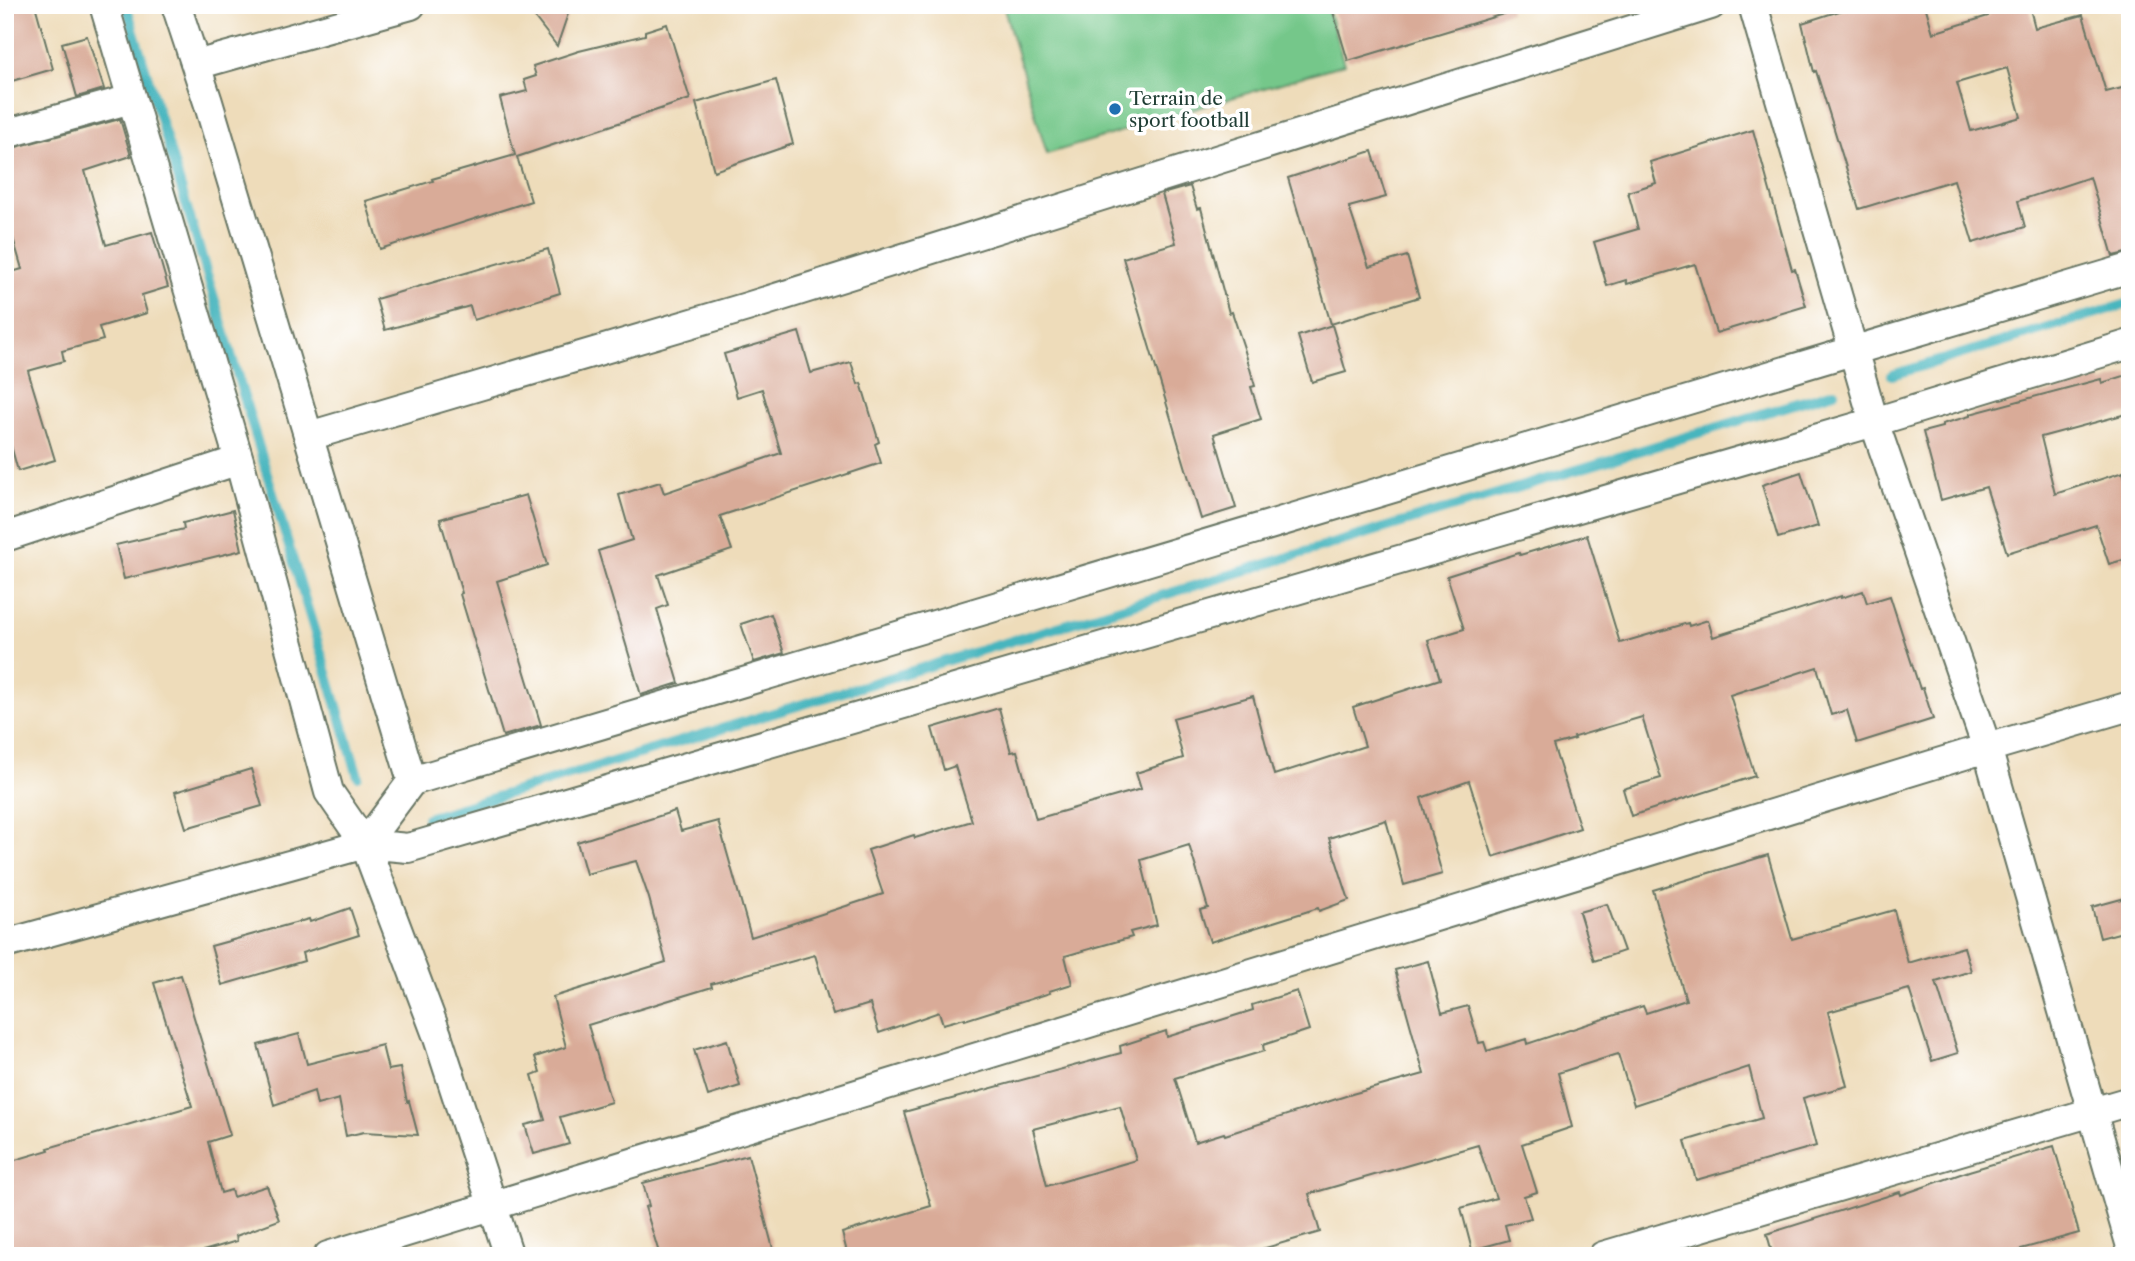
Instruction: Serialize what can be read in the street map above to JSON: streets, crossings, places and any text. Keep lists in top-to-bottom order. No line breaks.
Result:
{"places":["Terrain de sport football"]}
